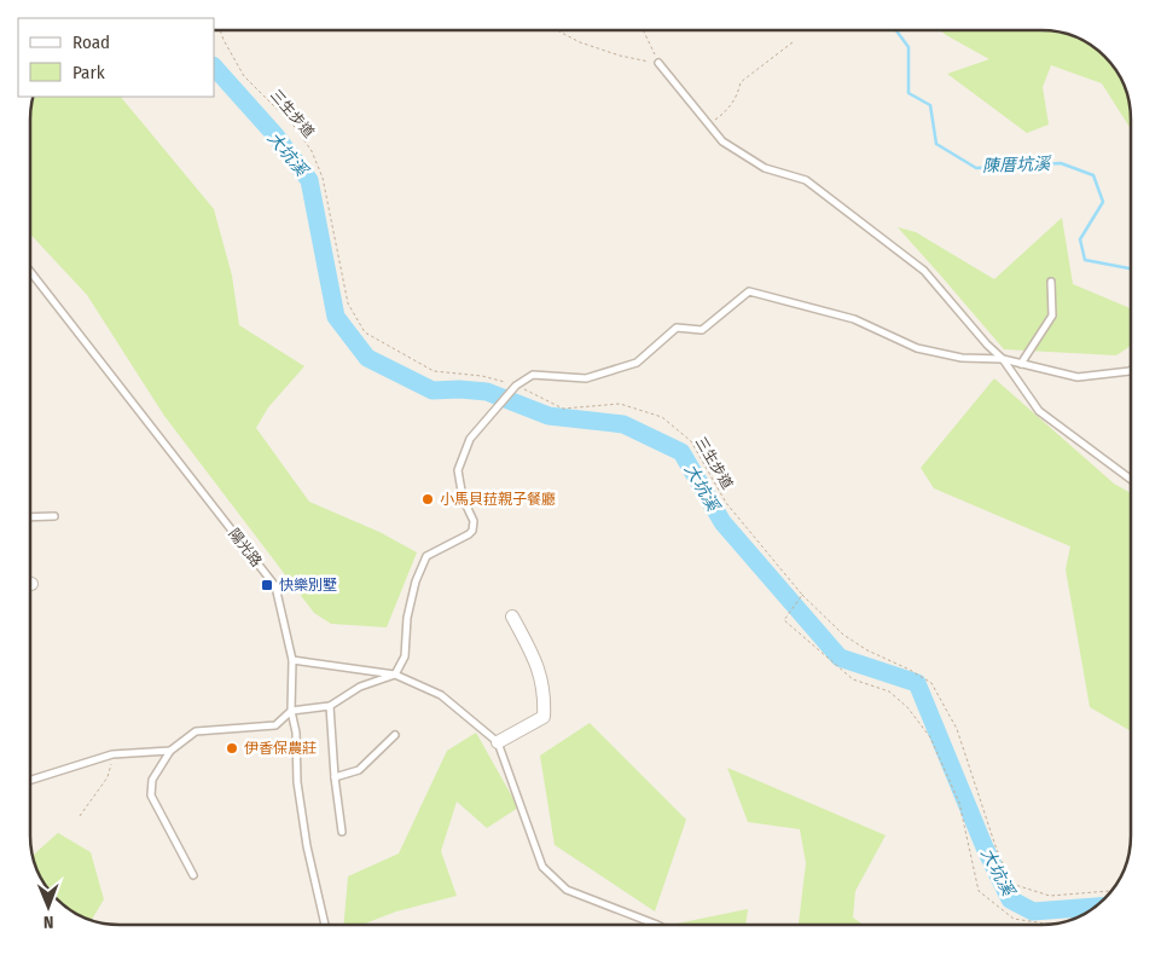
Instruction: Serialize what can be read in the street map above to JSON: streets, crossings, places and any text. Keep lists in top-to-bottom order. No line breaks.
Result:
{"streets":{"lane":["陽光路"],"path":["三生步道"]},"water":["大坑溪","陳厝坑溪"],"places":{"other":["小馬貝菈親子餐廳","伊香保農莊"],"transit":["快樂別墅"]},"legend":["Road","Park"],"north":"bottom"}
